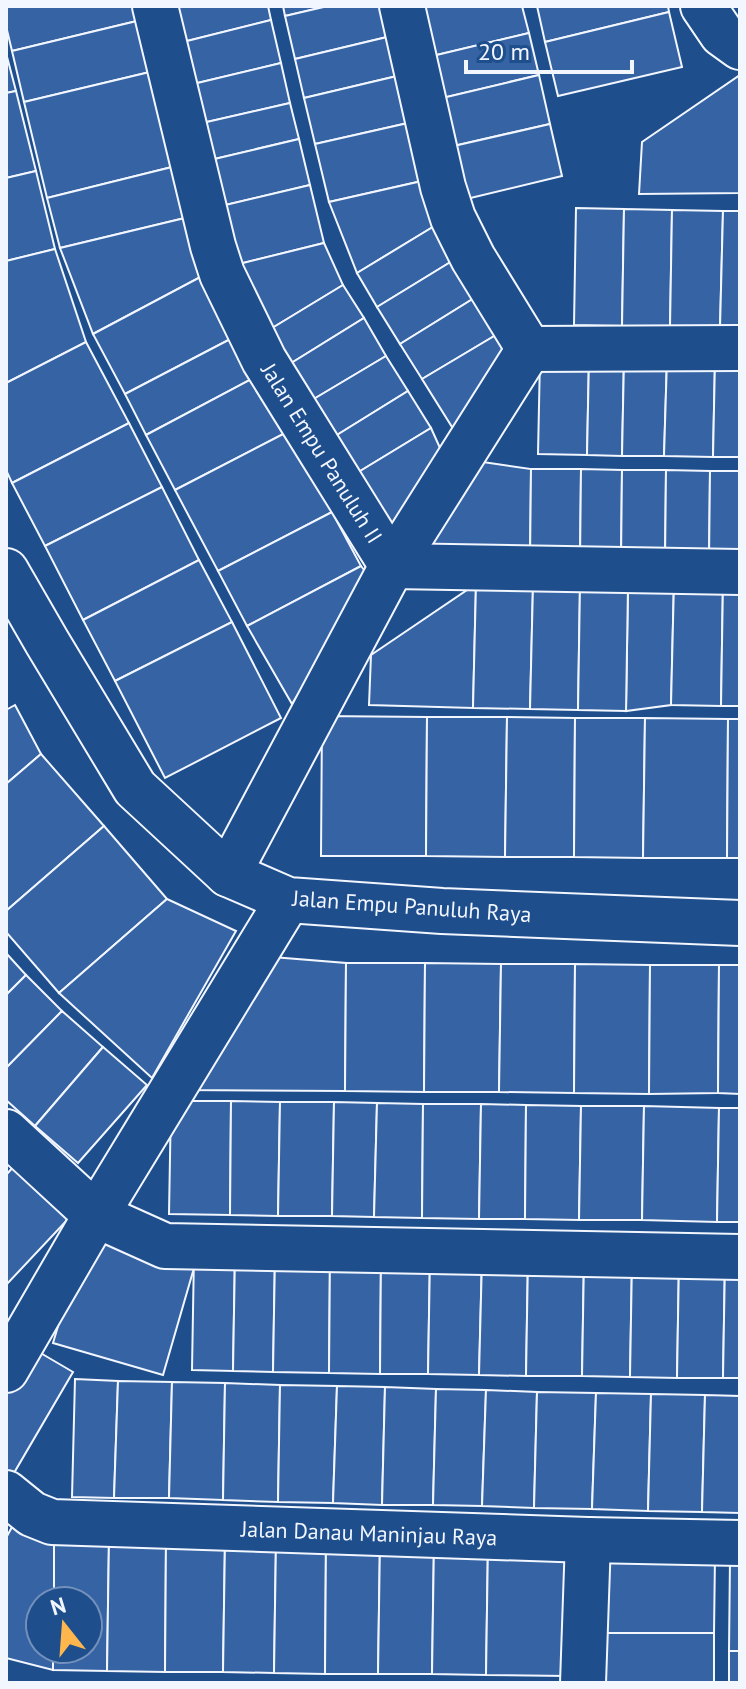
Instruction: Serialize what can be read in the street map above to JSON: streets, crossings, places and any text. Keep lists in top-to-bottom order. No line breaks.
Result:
{"streets":{"street":["Jalan Empu Panuluh II","Jalan Empu Panuluh Raya","Jalan Danau Maninjau Raya"]},"scale_bar":"20 m","north":"top"}
